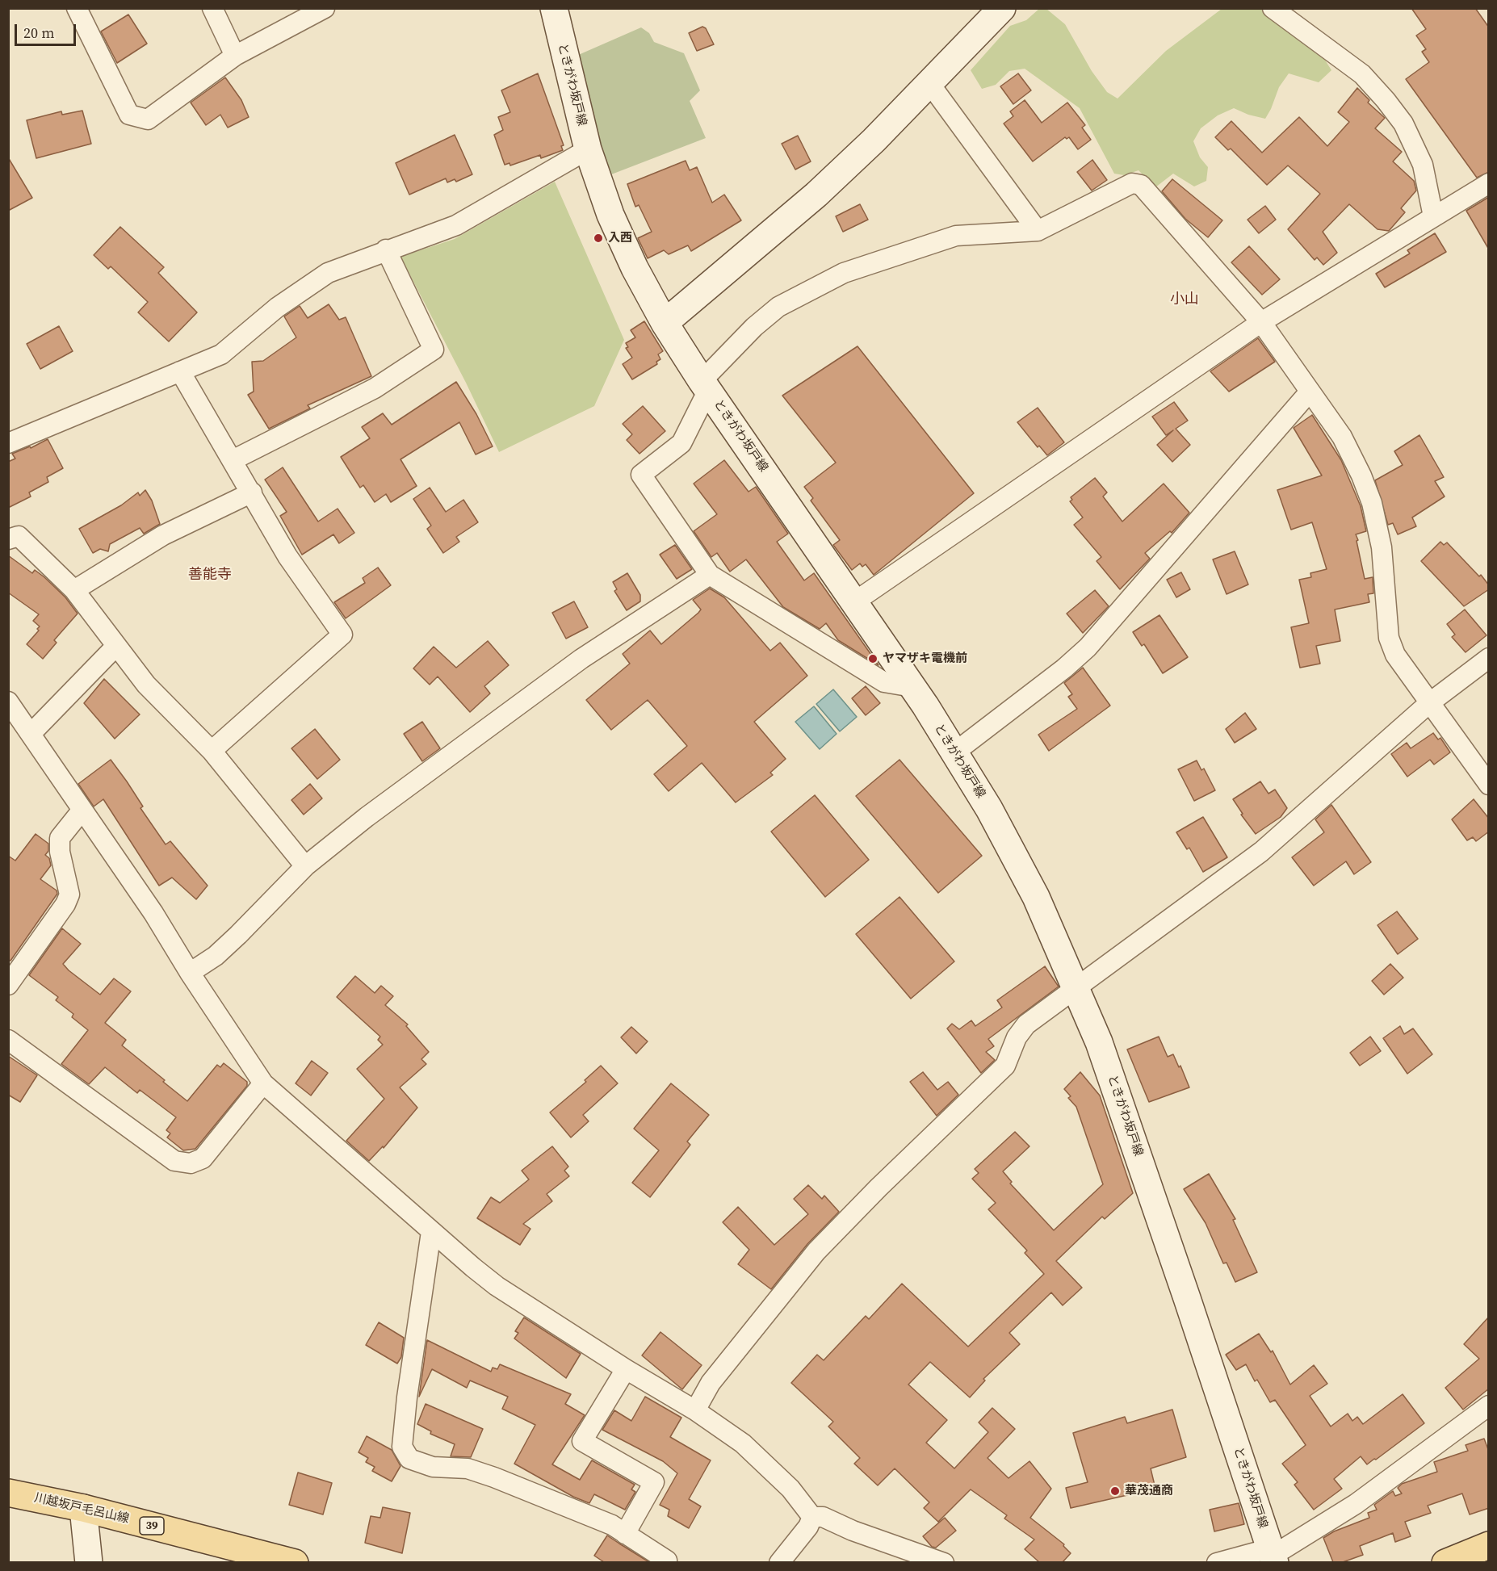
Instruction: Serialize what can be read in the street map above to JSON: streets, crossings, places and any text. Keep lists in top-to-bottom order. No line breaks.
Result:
{"streets":{"main road":["ときがわ坂戸線","川越坂戸毛呂山線","39"]},"districts":["小山","善能寺"],"places":["入西","ヤマザキ電機前","華茂通商"],"scale_bar":"20 m"}
